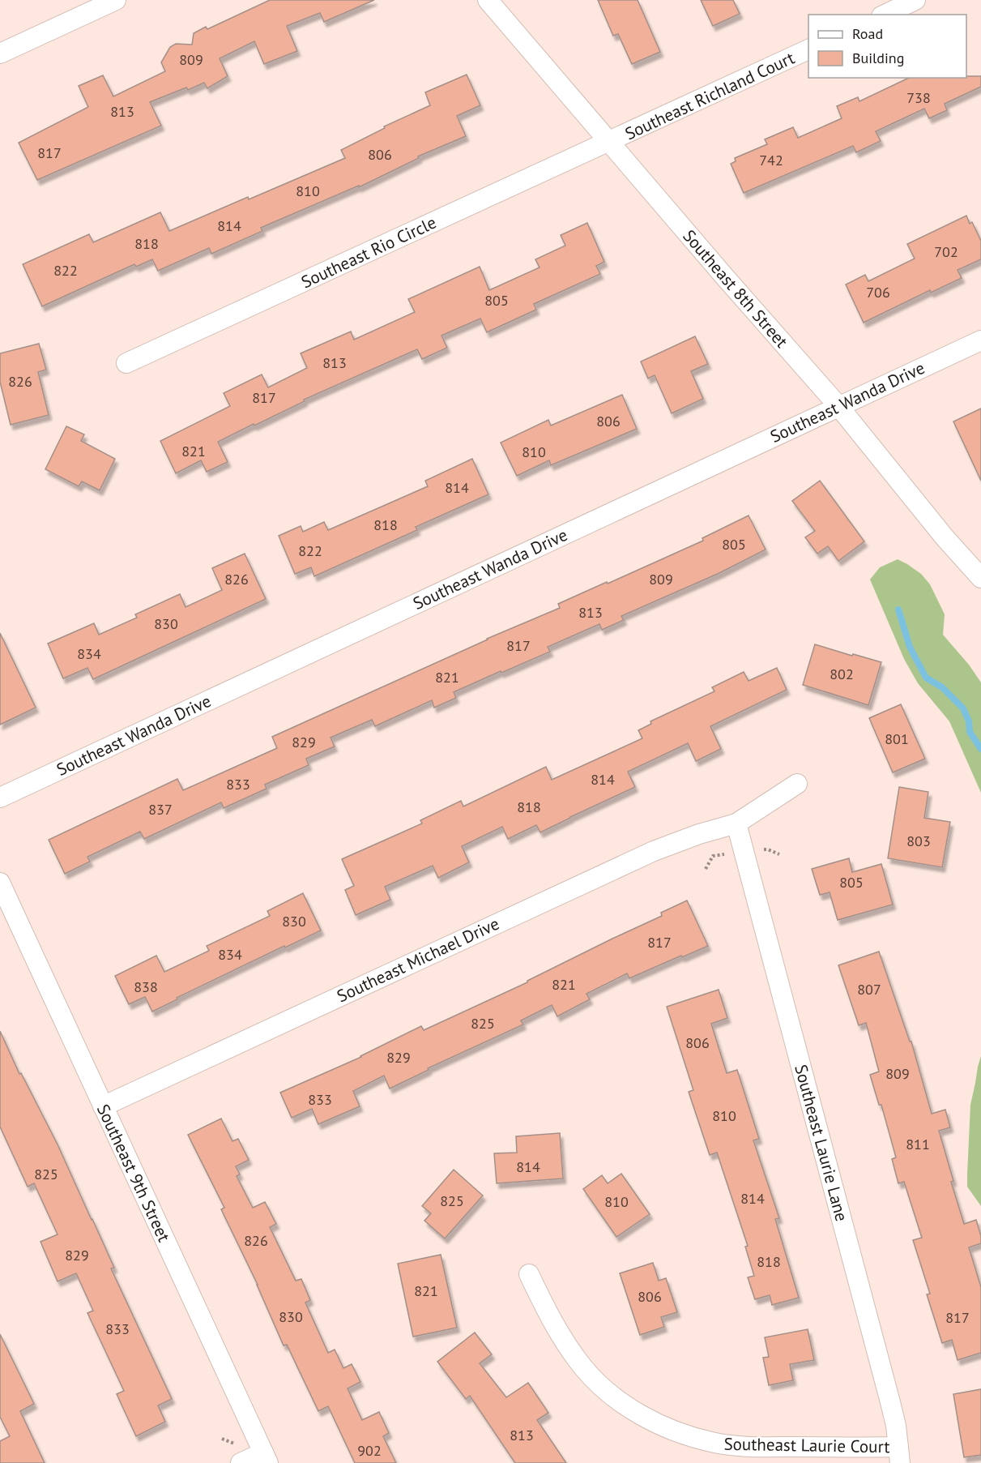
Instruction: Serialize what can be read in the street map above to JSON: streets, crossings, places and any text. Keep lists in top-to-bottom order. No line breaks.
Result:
{"streets":{"street":["Southeast Richland Court","Southeast Rio Circle","Southeast 8th Street","Southeast Wanda Drive","Southeast Michael Drive","Southeast Laurie Lane","Southeast 9th Street","Southeast Laurie Court"]},"crossings":[["Southeast Richland Court","Southeast Rio Circle"],["Southeast Richland Court","Southeast 8th Street"],["Southeast Rio Circle","Southeast 8th Street"],["Southeast 8th Street","Southeast Wanda Drive"],["Southeast Michael Drive","Southeast Laurie Lane"],["Southeast Michael Drive","Southeast 9th Street"],["Southeast Laurie Lane","Southeast Laurie Court"]],"house_numbers":["809","738","813","817","806","742","810","814","818","702","822","706","805","813","826","817","806","821","810","814","818","805","822","826","809","813","830","817","834","802","821","801","829","814","833","818","837","803","805","830","817","834","821","838","807","825","806","829","809","833","810","811","814","825","814","825","810","826","829","818","821","806","830","817","833","813","902"],"legend":["Road","Building"]}
